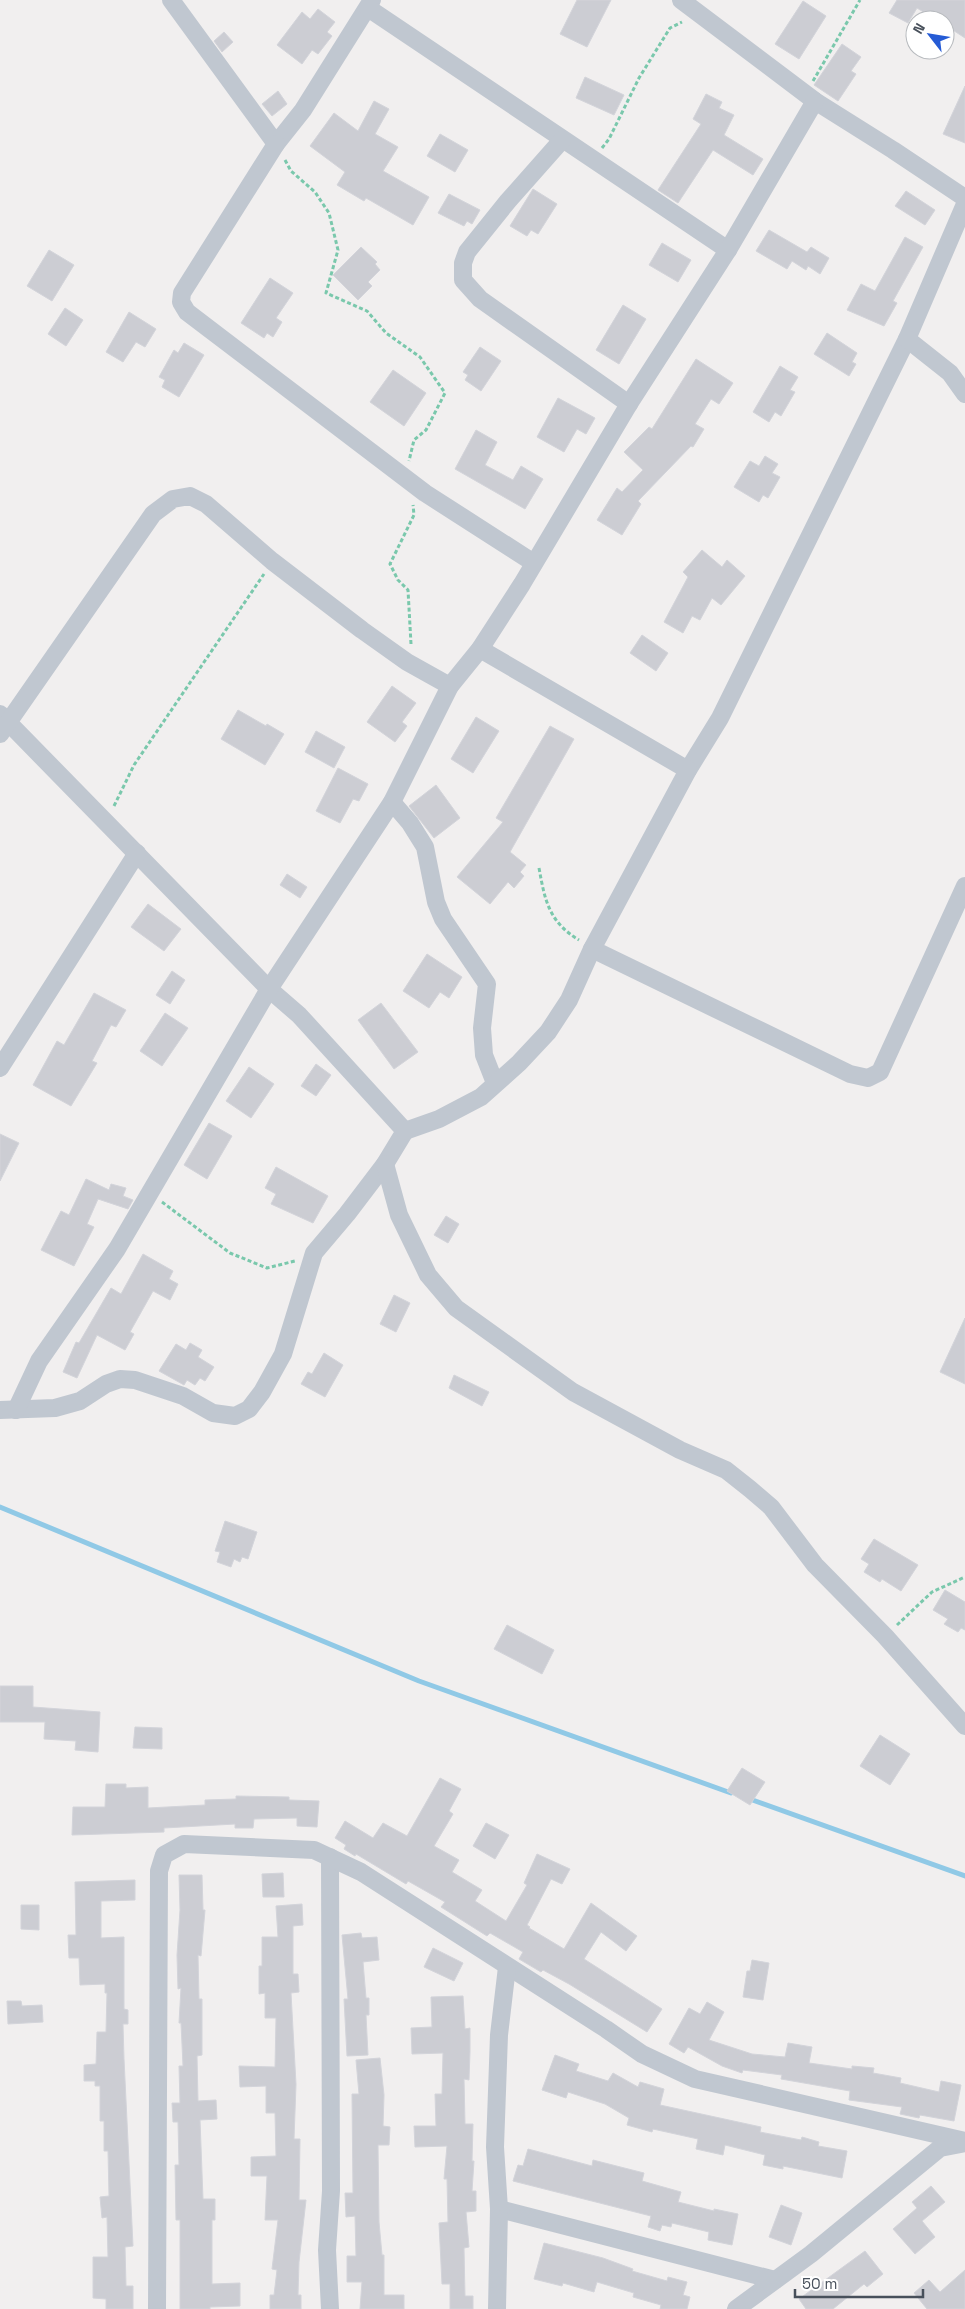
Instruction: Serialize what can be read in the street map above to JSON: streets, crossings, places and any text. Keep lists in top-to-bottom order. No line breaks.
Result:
{"scale_bar":"50 m","north":"top left"}
